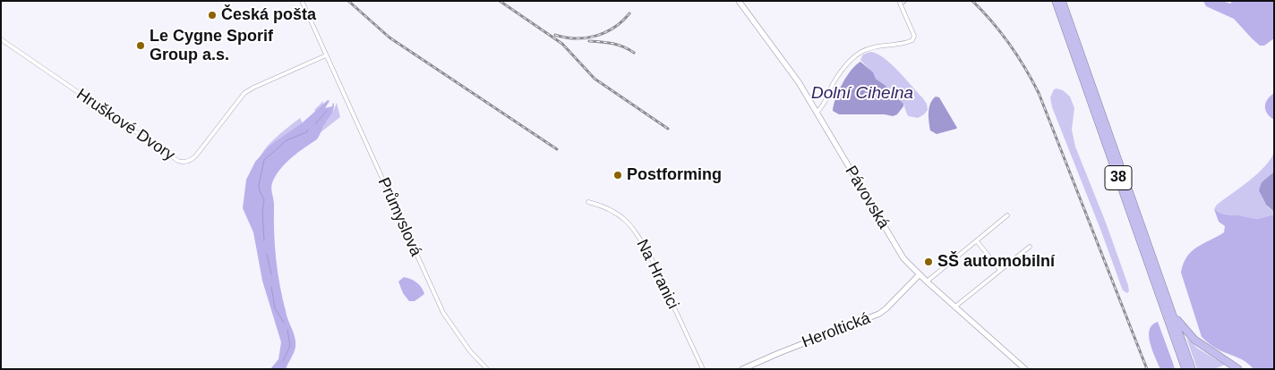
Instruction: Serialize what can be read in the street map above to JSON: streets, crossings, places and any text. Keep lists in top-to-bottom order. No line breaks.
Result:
{"streets":{"highway":["38"],"street":["Hruškové Dvory","Pávovská","Průmyslová","Na Hranici","Heroltická"]},"crossings":[["Hruškové Dvory","Průmyslová"],["Pávovská","Heroltická"]],"water":["Dolní Cihelna"],"places":["Česká pošta","Le Cygne Sporif Group a.s.","Postforming","SŠ automobilní"]}
